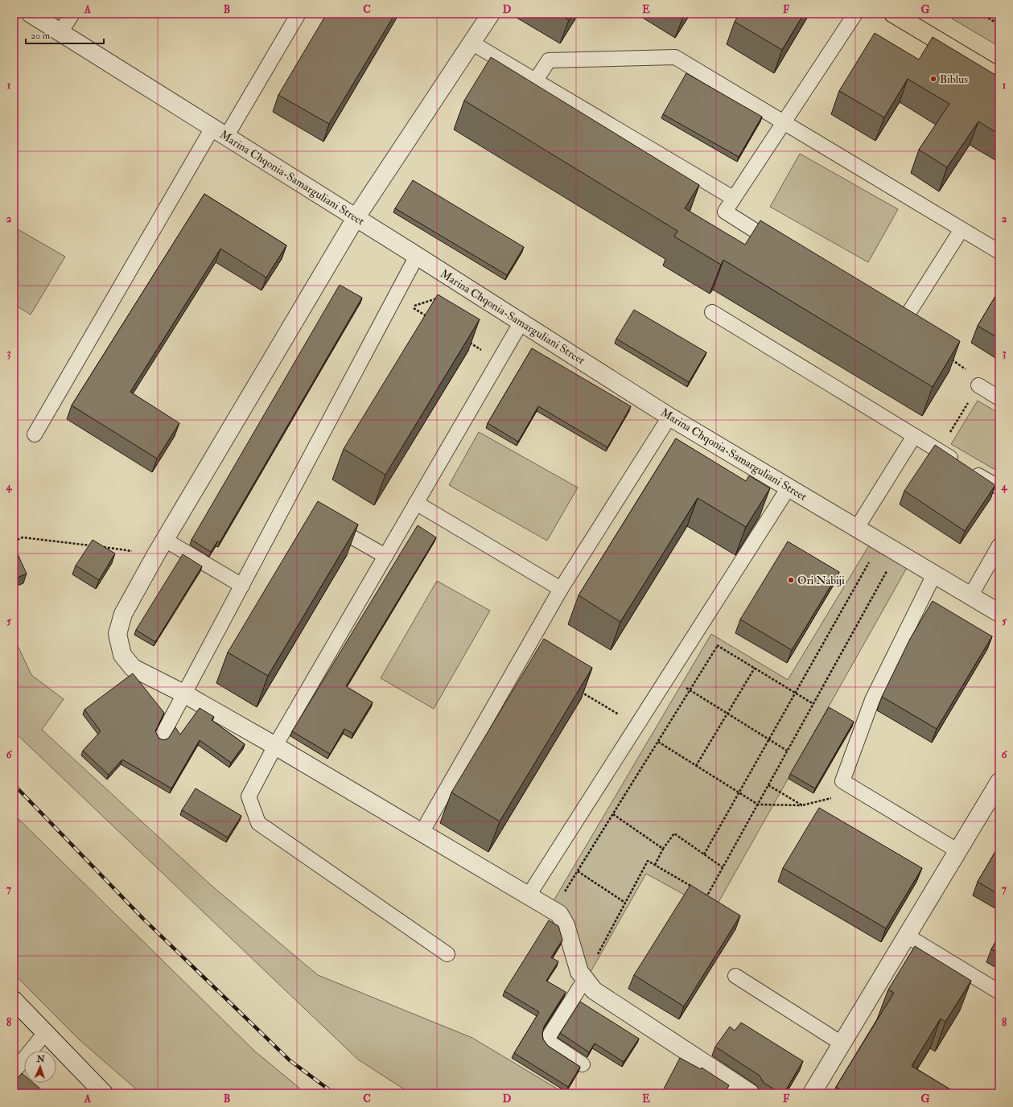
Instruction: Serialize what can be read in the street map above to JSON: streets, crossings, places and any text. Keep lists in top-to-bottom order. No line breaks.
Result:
{"streets":{"street":["Marina Chqonia-Samarguliani Street"]},"places":["Biblus","Ori Nabiji"],"scale_bar":"20 m","north":"top","grid":{"columns":["A","B","C","D","E","F","G"],"rows":["1","2","3","4","5","6","7","8"]}}
